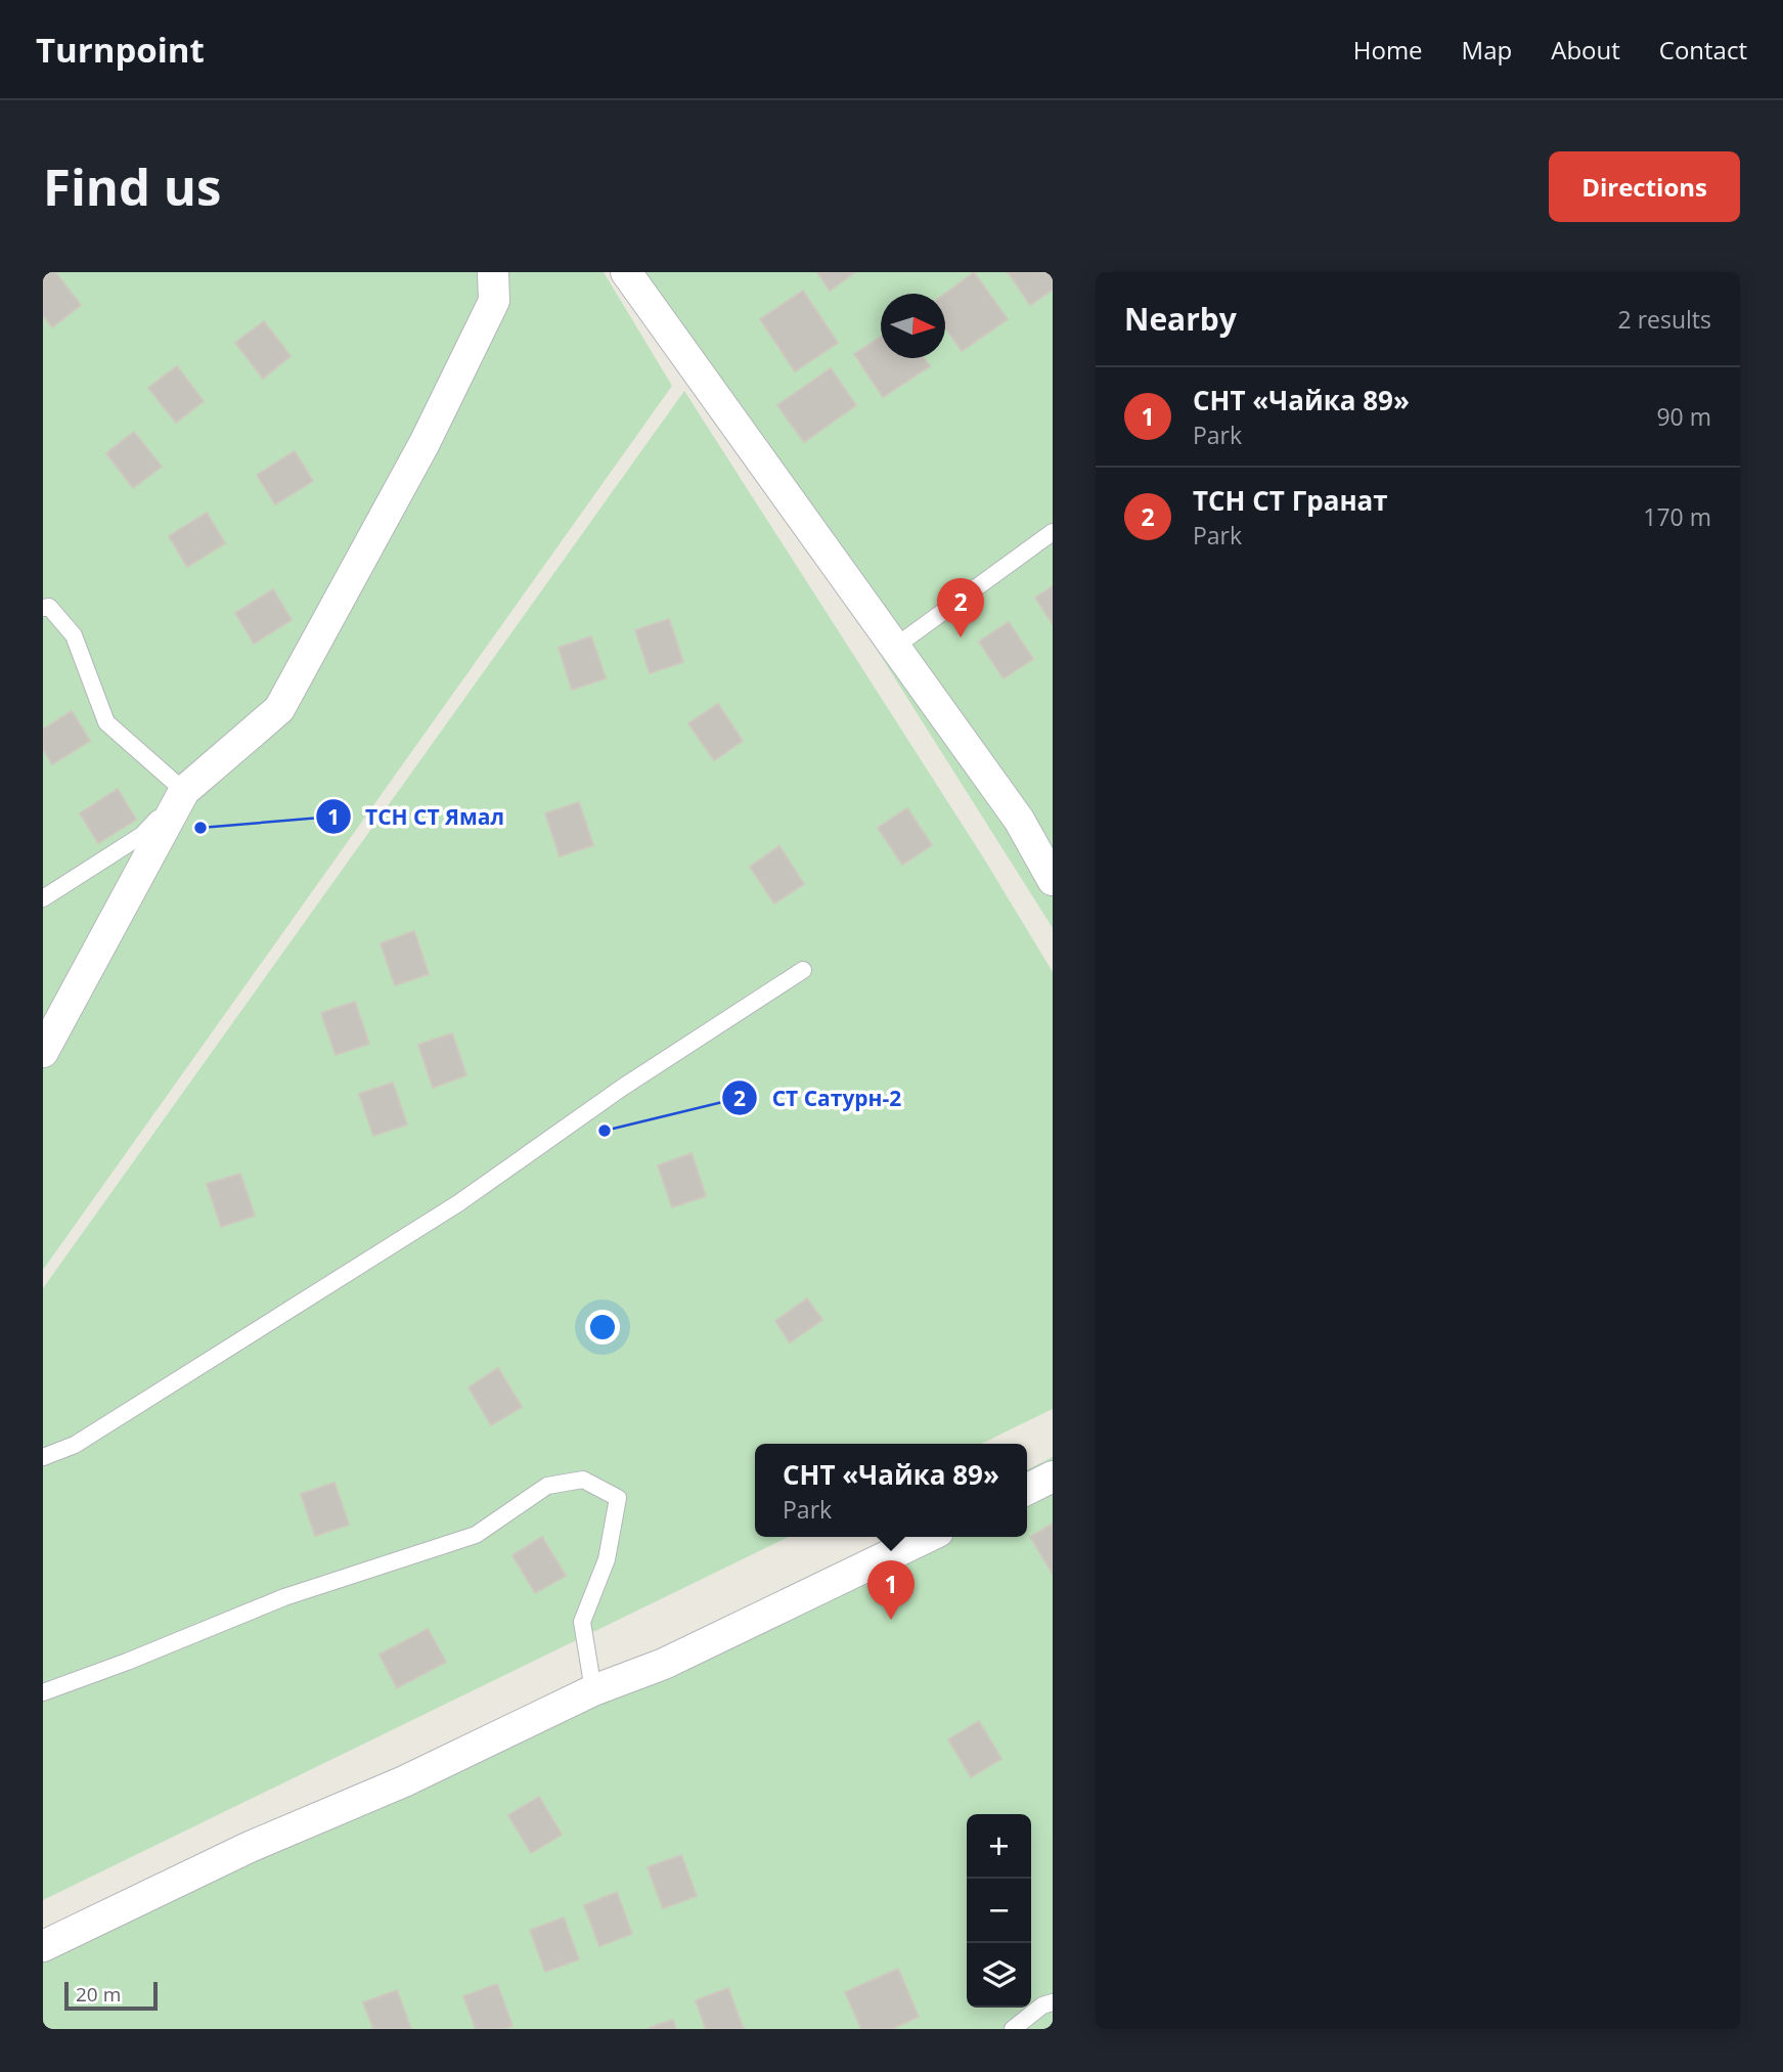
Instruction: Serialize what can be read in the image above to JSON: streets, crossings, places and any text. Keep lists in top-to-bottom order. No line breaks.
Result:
{"places":["ТСН СТ Ямал","СТ Сатурн-2"],"scale_bar":"20 m","north":"right","page":{"header":"Turnpoint","nav":["Home","Map","About","Contact"],"buttons":"Directions","title":"Find us","heading":["Nearby","2 results"],"list":[{"mark":"1","name":"СНТ «Чайка 89»","note":"Park","value":"90 m"},{"mark":"2","name":"ТСН СТ Гранат","note":"Park","value":"170 m"}],"pins":["2","1"],"popup":["СНТ «Чайка 89»","Park"],"map_buttons":["+","−"],"scale":"20 m"}}
